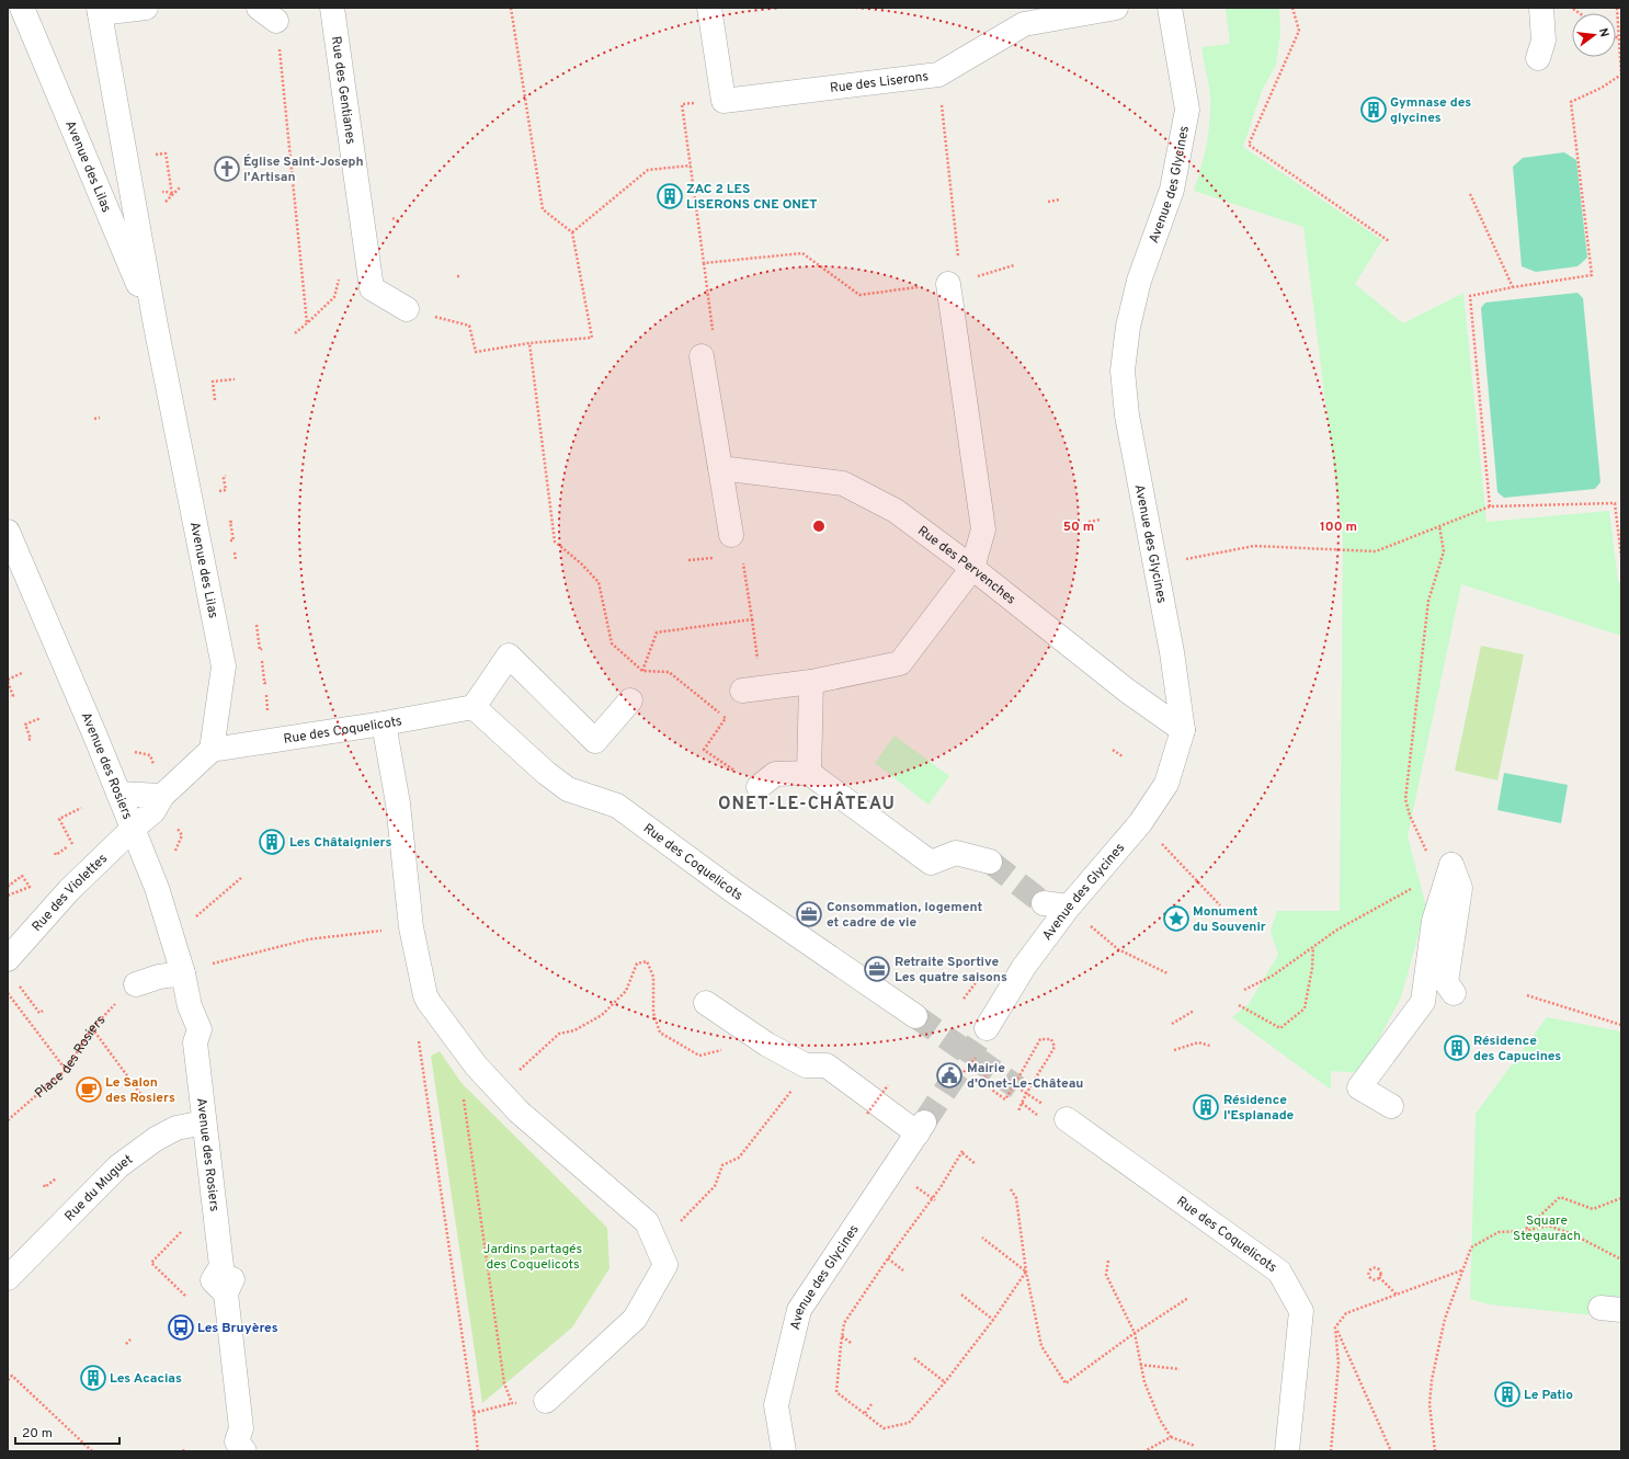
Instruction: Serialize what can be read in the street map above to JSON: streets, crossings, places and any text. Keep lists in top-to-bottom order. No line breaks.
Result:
{"streets":{"street":["Rue des Liserons","Rue des Gentianes","Avenue des Lilas","Avenue des Glycines","Rue des Pervenches","Rue des Coquelicots","Avenue des Rosiers","Rue des Violettes","Rue du Muguet"],"path":["Place des Rosiers"]},"crossings":[["Avenue des Lilas","Rue des Coquelicots"],["Avenue des Glycines","Rue des Pervenches"],["Avenue des Rosiers","Rue des Violettes"],["Avenue des Rosiers","Rue du Muguet"]],"districts":["ONET-LE-CHÂTEAU"],"parks":["Square Stegaurach","Jardins partagés des Coquelicots"],"places":{"building":["Gymnase des glycines","ZAC 2 LES LISERONS CNE ONET","Les Châtaigniers","Résidence des Capucines","Résidence l'Esplanade","Les Acacias","Le Patio"],"church":["Église Saint-Joseph l'Artisan"],"office":["Consommation, logement et cadre de vie","Retraite Sportive Les quatre saisons"],"place":["Monument du Souvenir"],"public building":["Mairie d'Onet-Le-Château"],"cafe":["Le Salon des Rosiers"],"bus stop":["Les Bruyères"]},"scale_bar":"20 m","north":"right","rings":["50 m","100 m"]}
